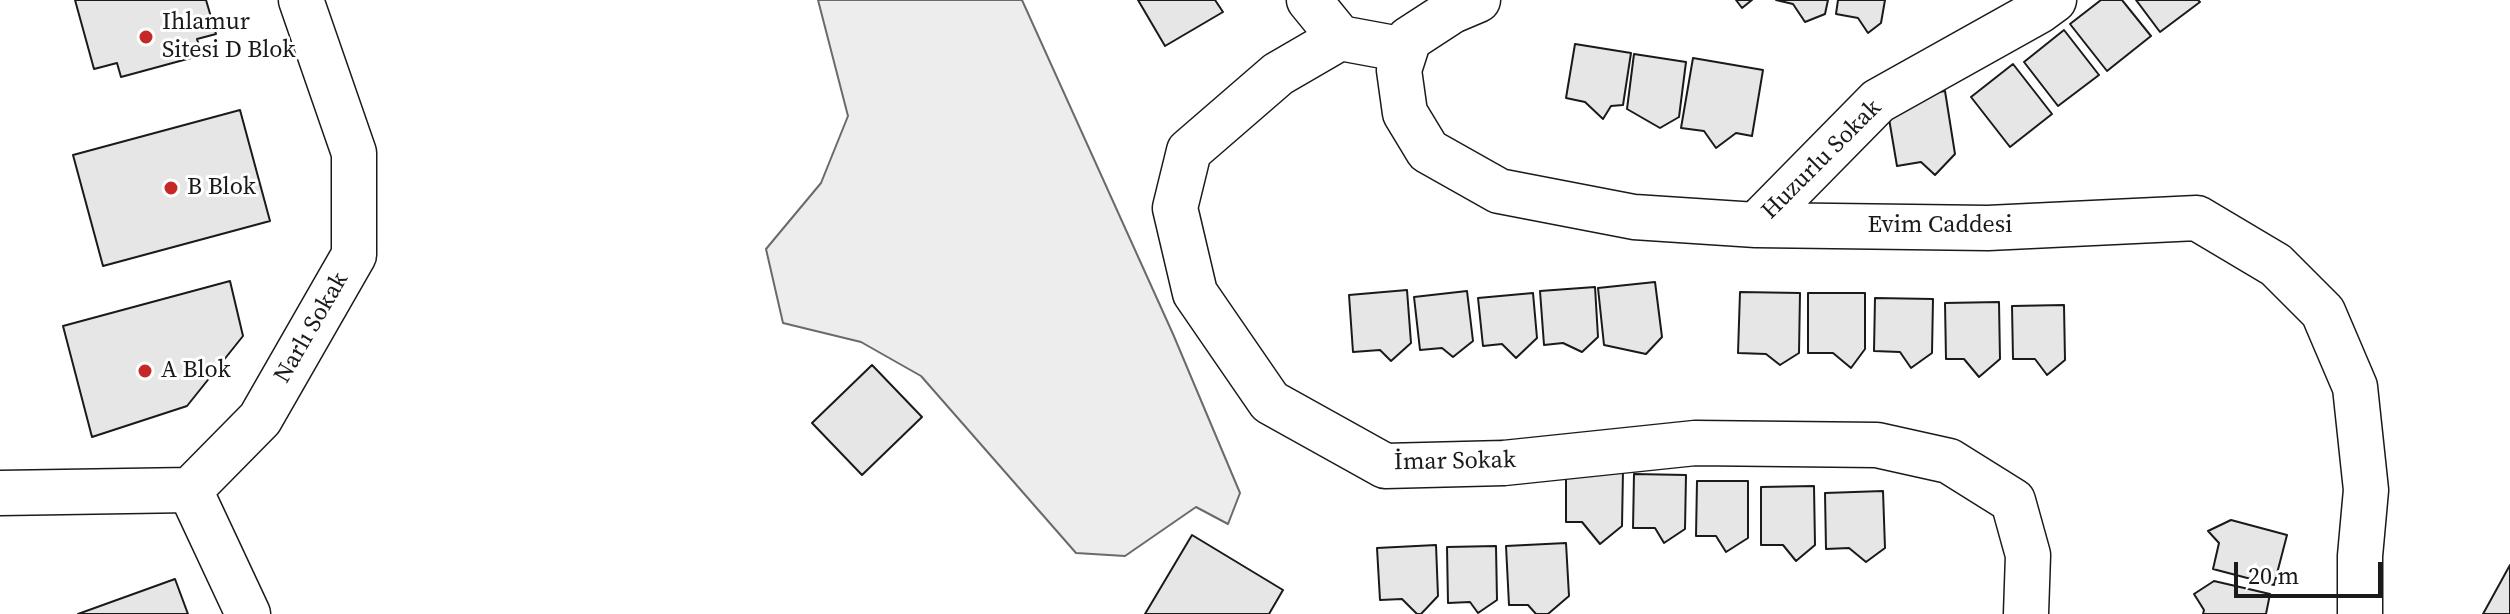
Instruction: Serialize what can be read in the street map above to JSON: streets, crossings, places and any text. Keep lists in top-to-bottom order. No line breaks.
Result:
{"streets":{"street":["Huzurlu Sokak","Evim Caddesi","Narlı Sokak","İmar Sokak"]},"crossings":[["Huzurlu Sokak","Evim Caddesi"]],"places":["Ihlamur Sitesi D Blok","B Blok","A Blok"],"scale_bar":"20 m"}
